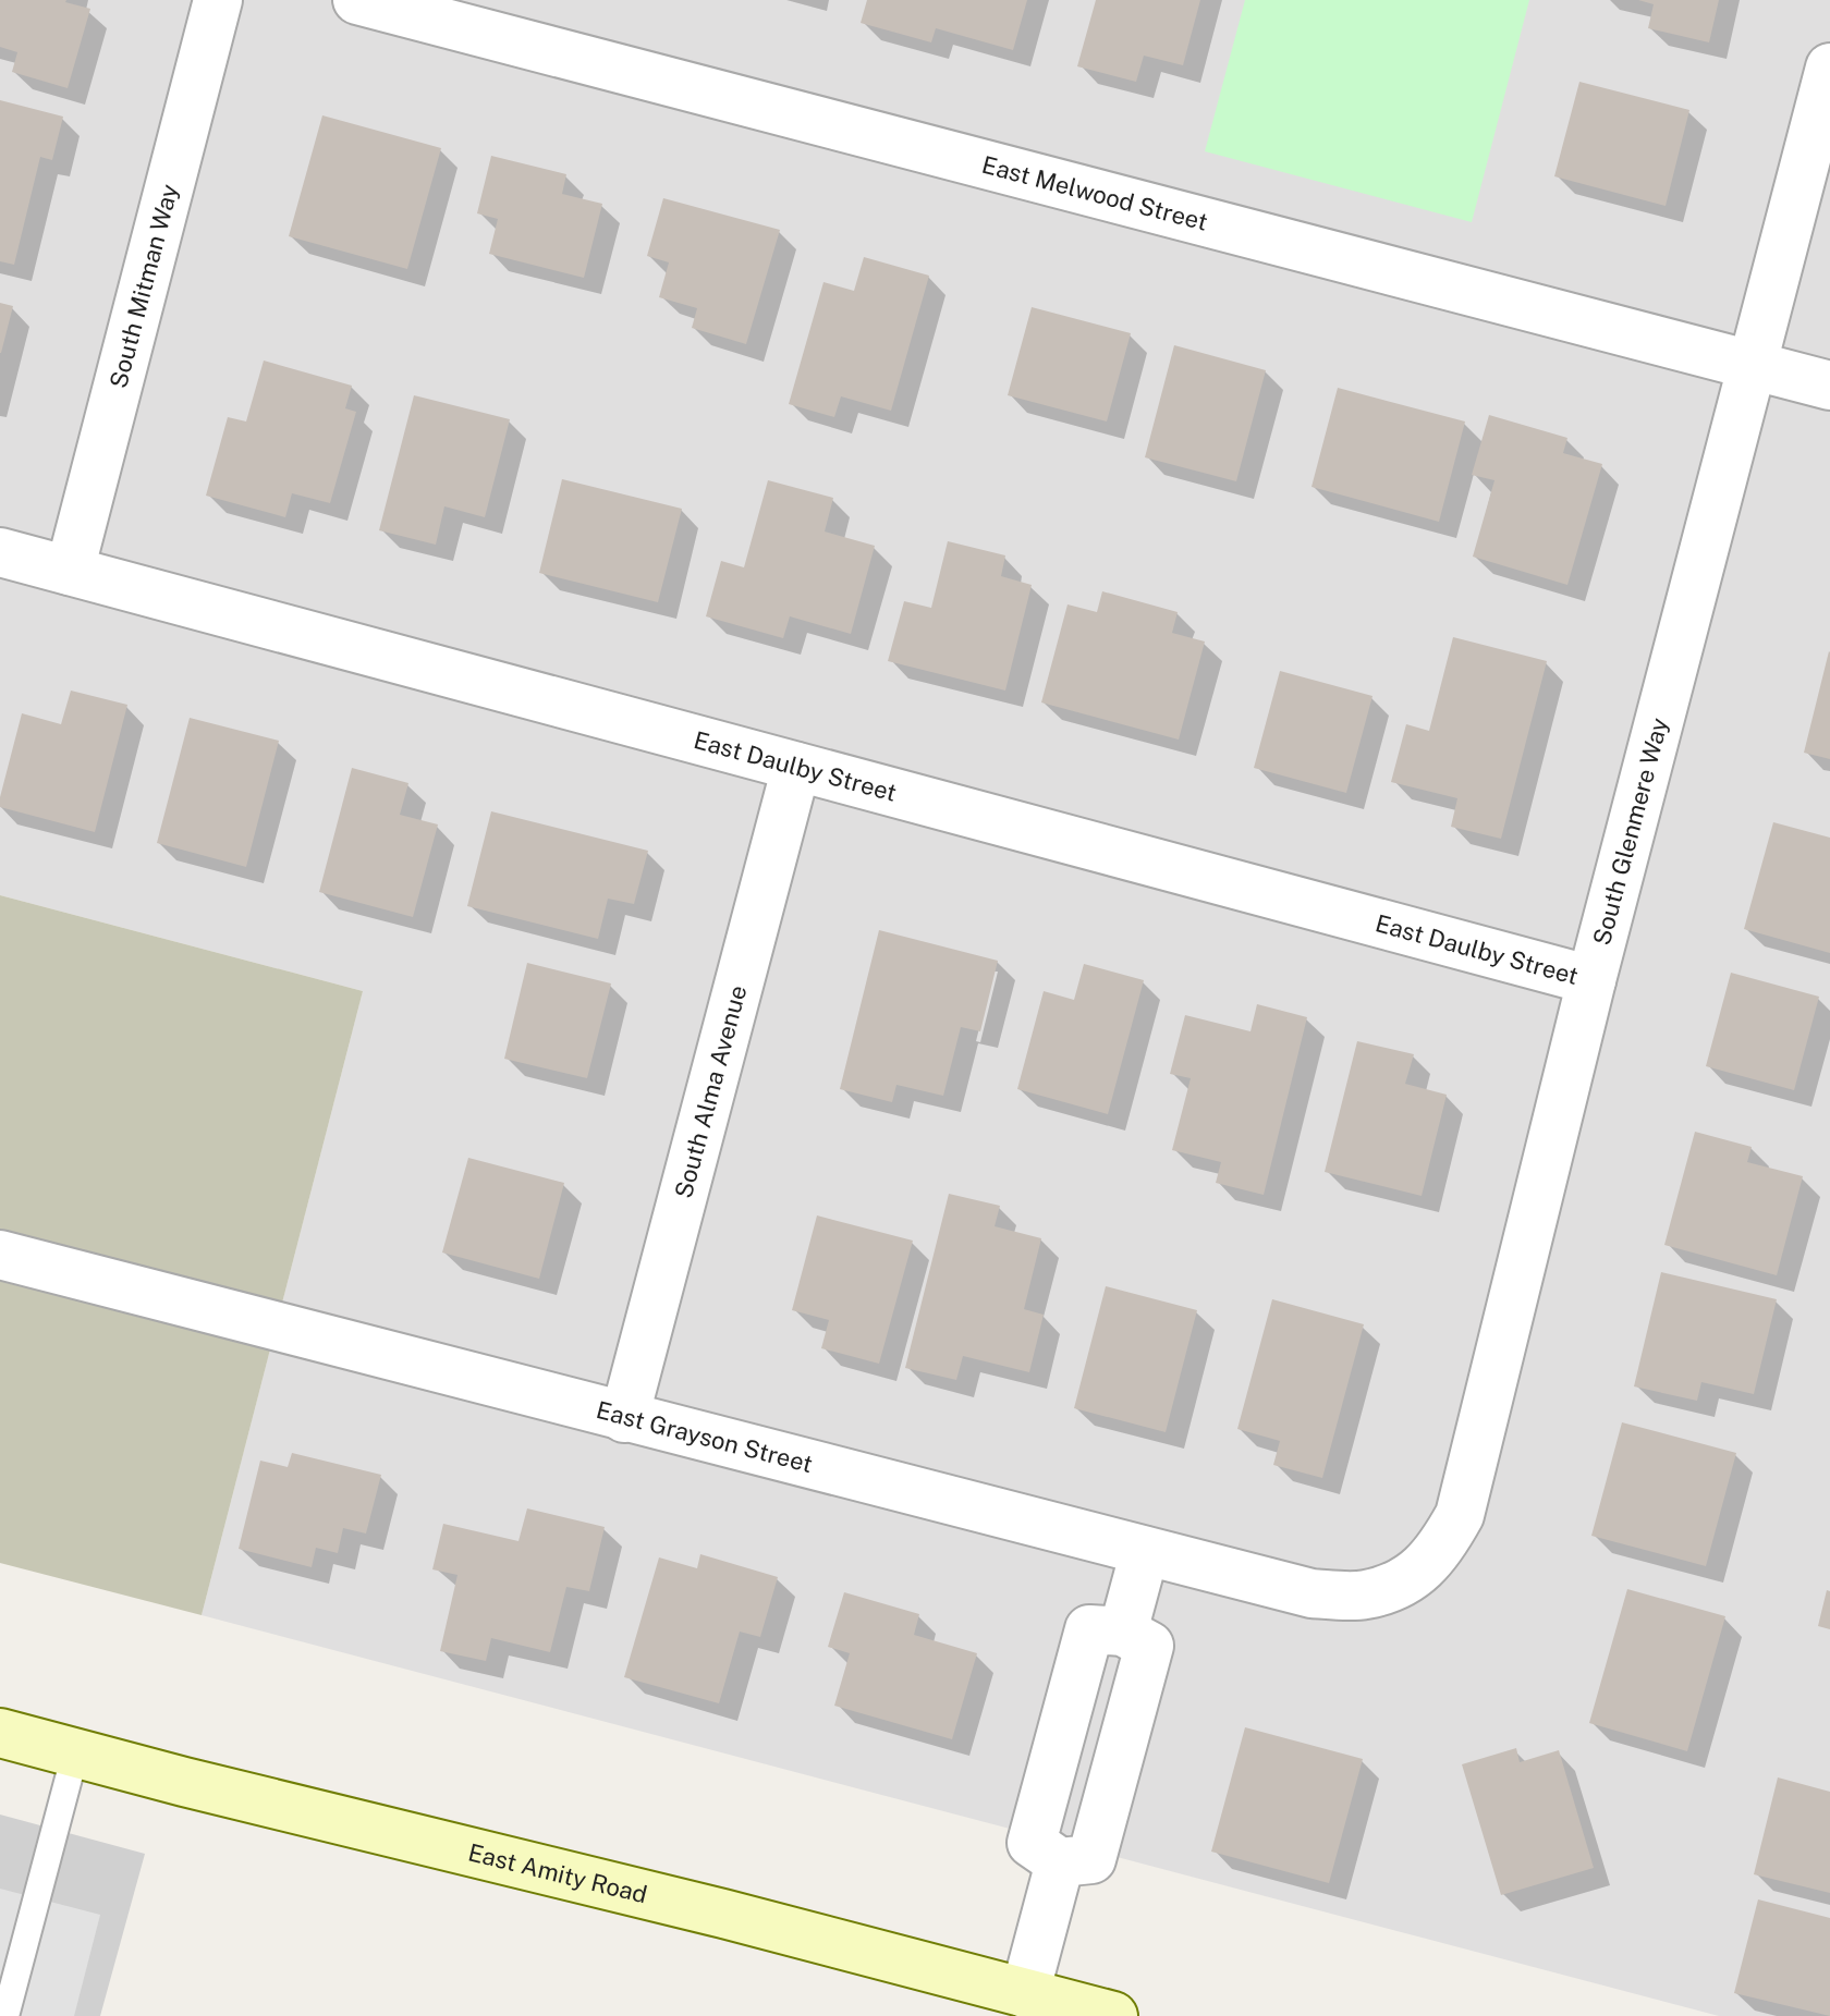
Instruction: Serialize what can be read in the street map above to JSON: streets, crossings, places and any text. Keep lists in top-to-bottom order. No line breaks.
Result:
{"streets":{"main road":["East Amity Road"],"street":["East Melwood Street","South Mitman Way","East Daulby Street","South Glenmere Way","South Alma Avenue","East Grayson Street"]},"crossings":[["East Melwood Street","South Glenmere Way"],["South Mitman Way","East Daulby Street"],["East Daulby Street","South Glenmere Way"],["East Daulby Street","South Alma Avenue"],["South Glenmere Way","East Grayson Street"],["South Alma Avenue","East Grayson Street"]]}
